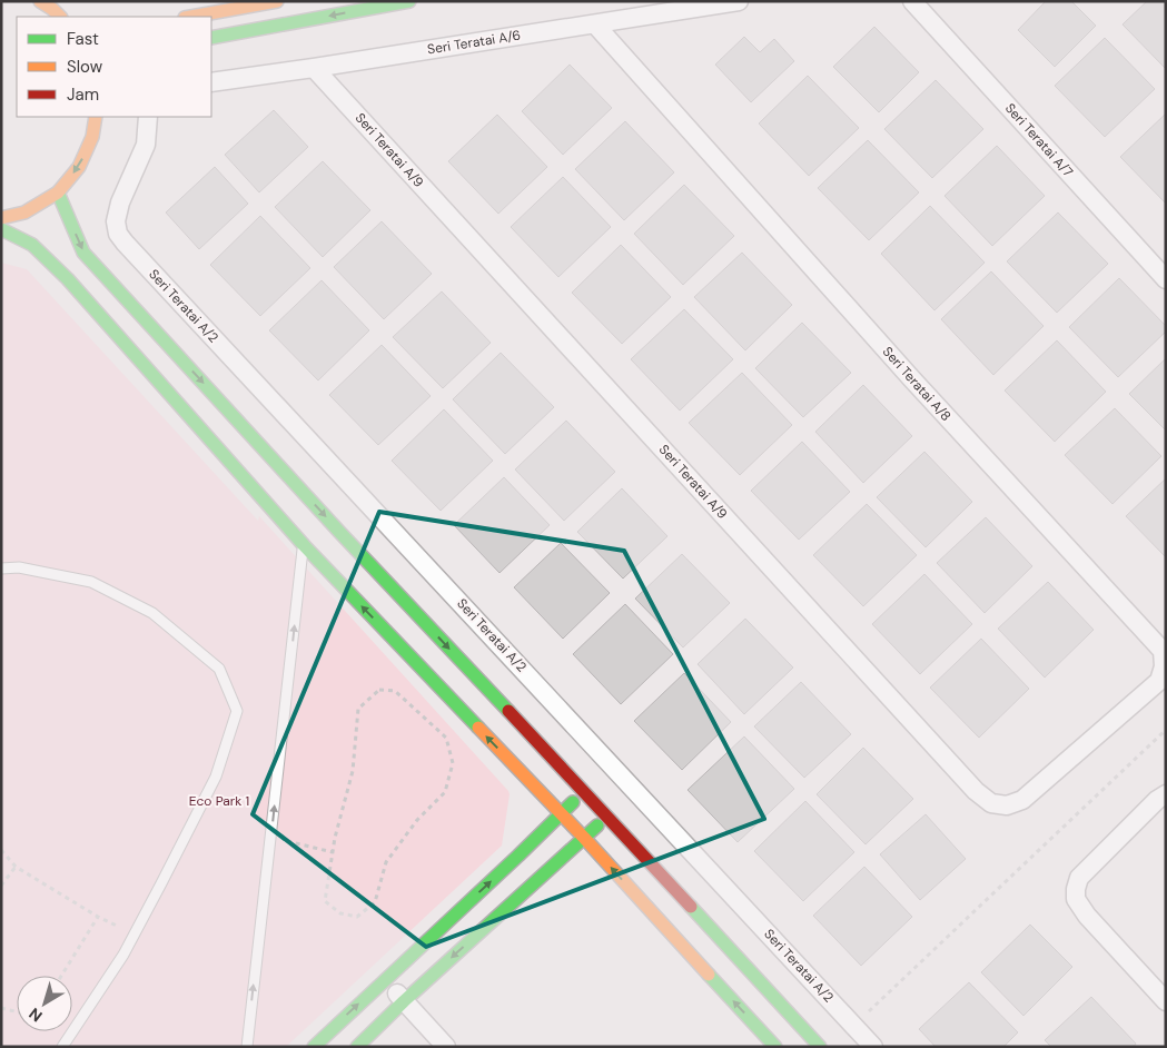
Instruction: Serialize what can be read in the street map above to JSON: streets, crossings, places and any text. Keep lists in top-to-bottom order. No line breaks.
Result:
{"streets":{"street":["Seri Teratai A/6","Seri Teratai A/7","Seri Teratai A/9","Seri Teratai A/2","Seri Teratai A/8"]},"crossings":[["Seri Teratai A/6","Seri Teratai A/9"],["Seri Teratai A/6","Seri Teratai A/8"],["Seri Teratai A/9","Seri Teratai A/8"]],"parks":["Eco Park 1"],"legend":["Fast","Slow","Jam"],"north":"bottom left"}
